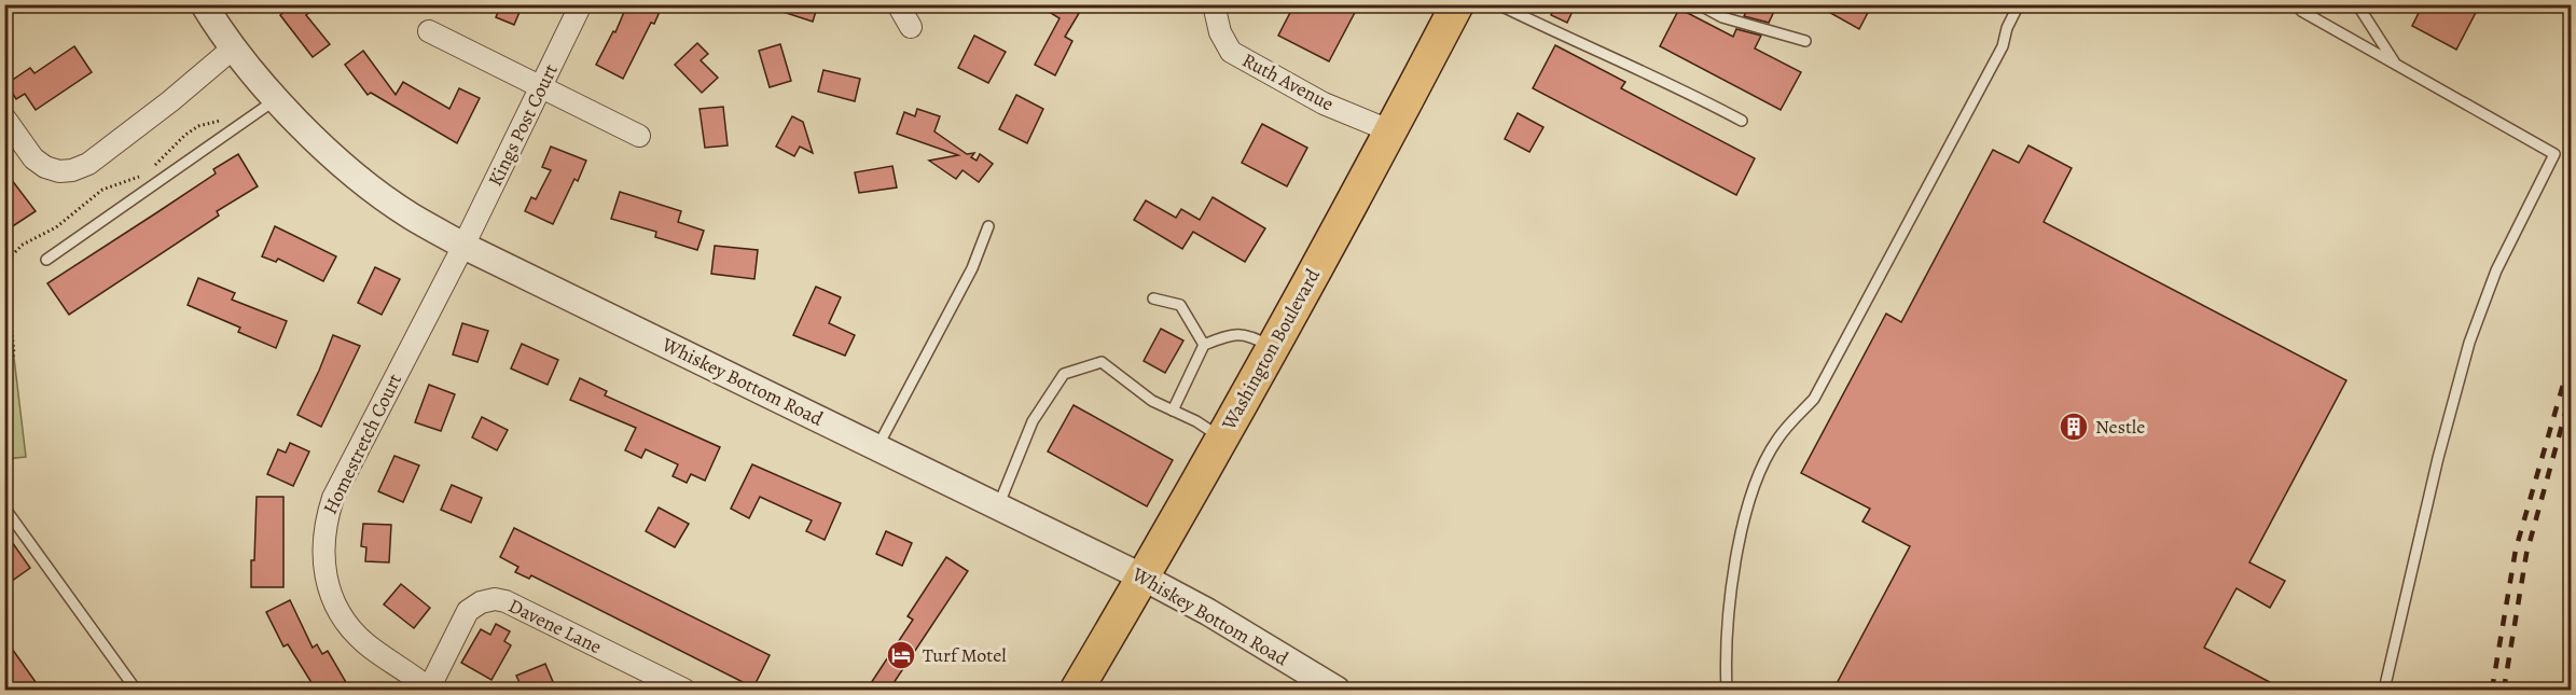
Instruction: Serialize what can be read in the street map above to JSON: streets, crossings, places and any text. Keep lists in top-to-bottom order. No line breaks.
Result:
{"streets":{"main road":["Washington Boulevard"],"street":["Ruth Avenue","Kings Post Court","Whiskey Bottom Road","Homestretch Court","Davene Lane"]},"crossings":[["Ruth Avenue","Washington Boulevard"],["Kings Post Court","Whiskey Bottom Road"],["Kings Post Court","Homestretch Court"],["Washington Boulevard","Whiskey Bottom Road"],["Whiskey Bottom Road","Homestretch Court"],["Homestretch Court","Davene Lane"]],"places":{"building":["Nestle"],"hotel":["Turf Motel"]}}
